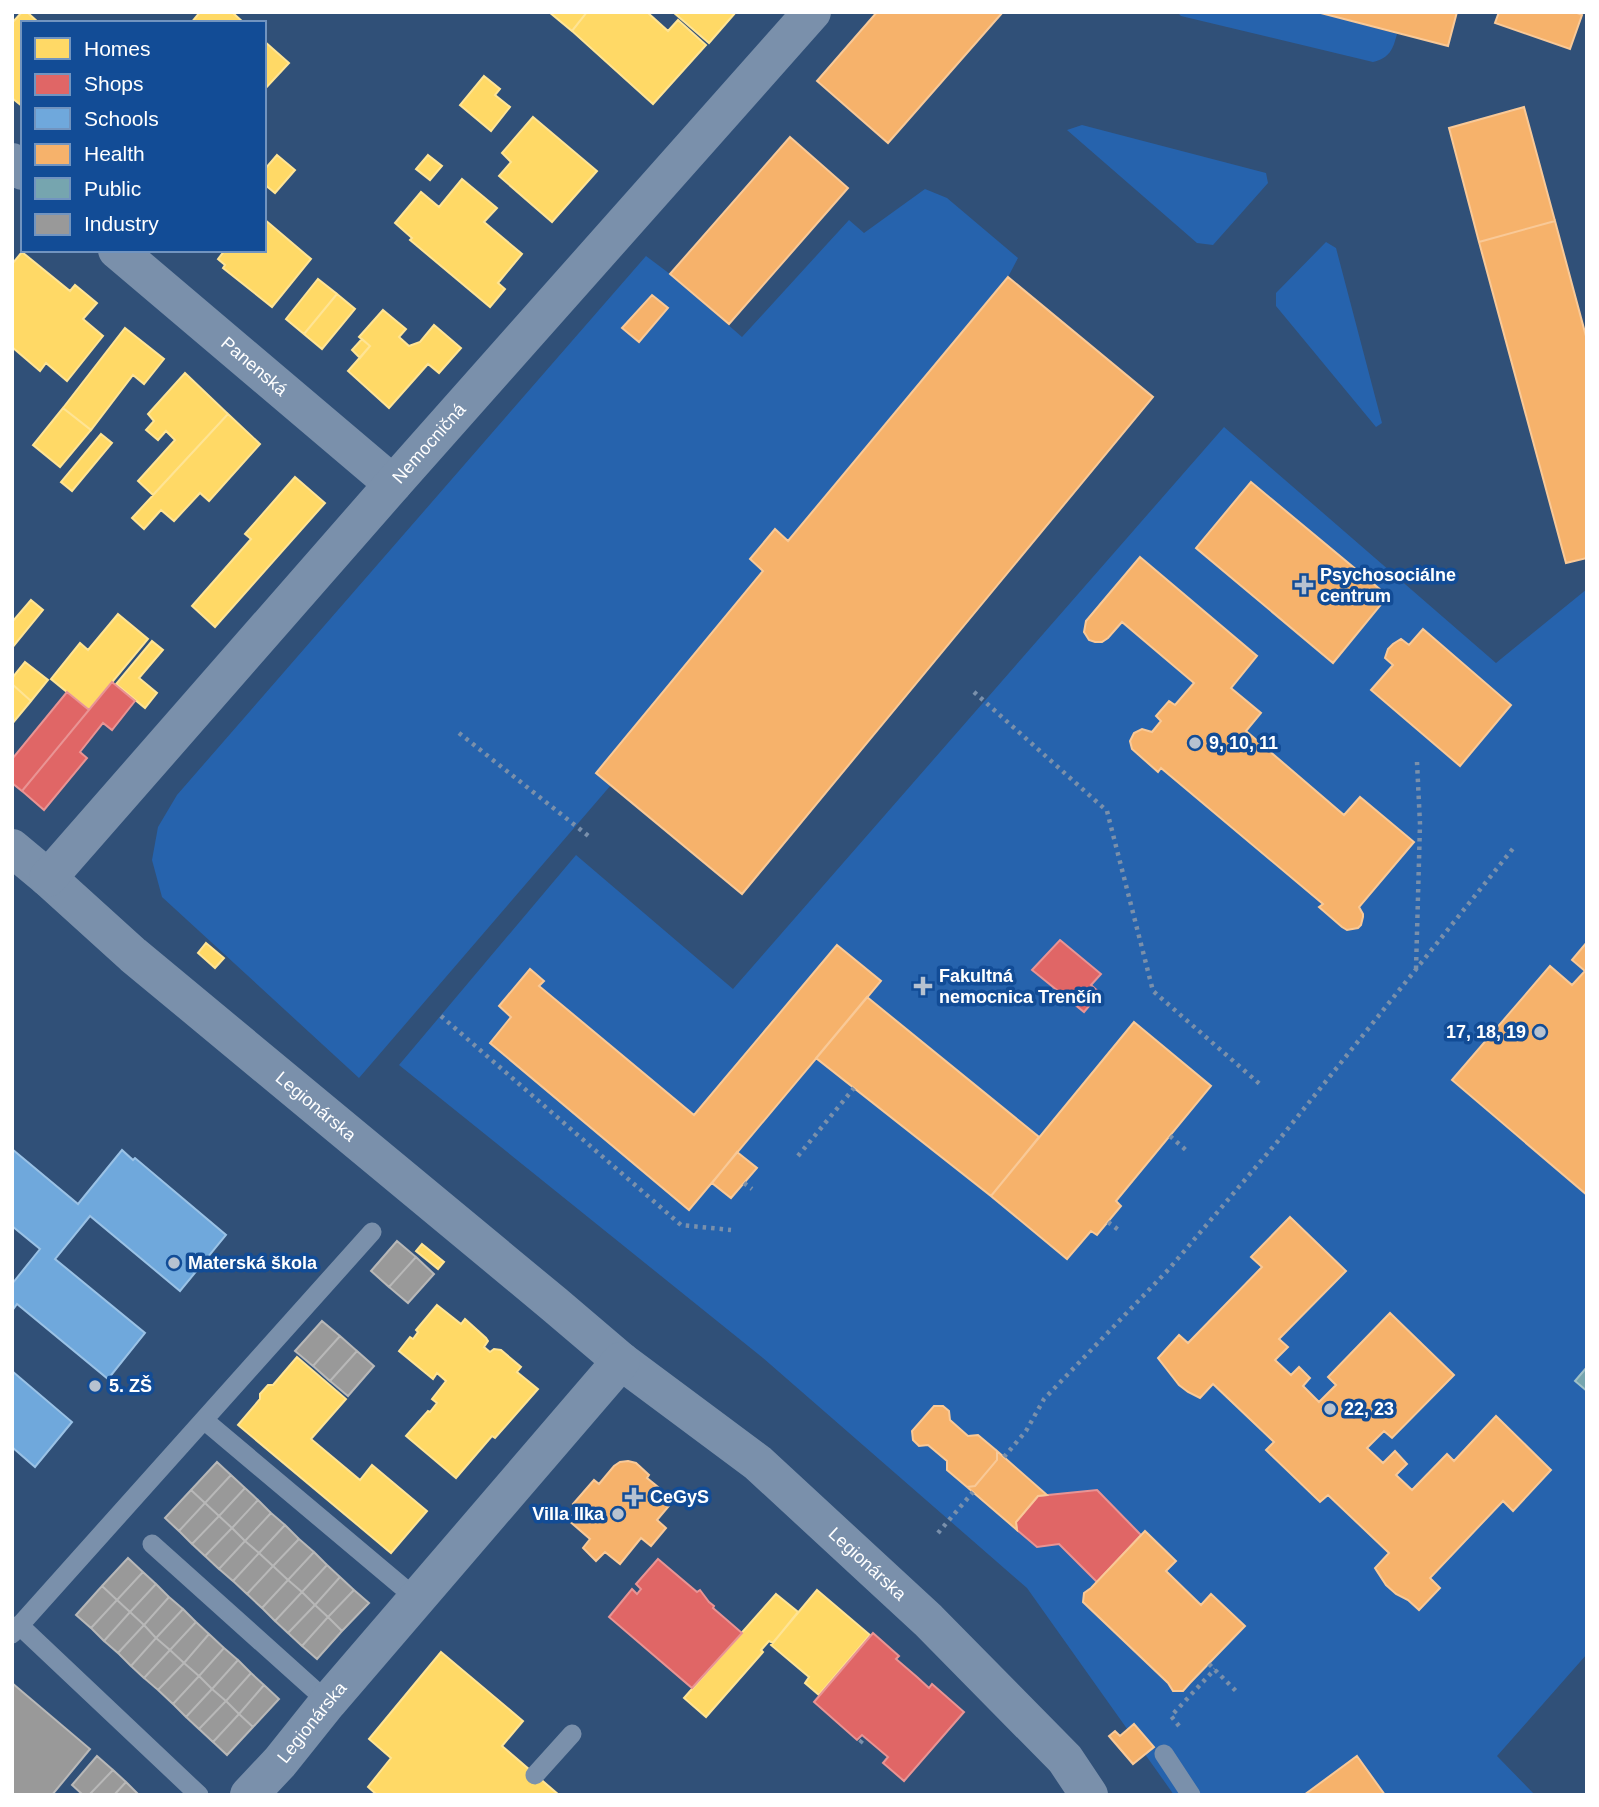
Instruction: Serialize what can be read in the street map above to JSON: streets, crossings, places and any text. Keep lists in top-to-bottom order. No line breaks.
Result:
{"streets":{"street":["Panenská","Nemocničná","Legionárska"]},"crossings":[["Panenská","Nemocničná"],["Nemocničná","Legionárska"]],"places":{"health":["Psychosociálne centrum","Fakultná nemocnica Trenčín","CeGyS"],"other":["9, 10, 11","17, 18, 19","Materská škola","5. ZŠ","22, 23","Villa Ilka"]},"legend":["Homes","Shops","Schools","Health","Public","Industry"]}
